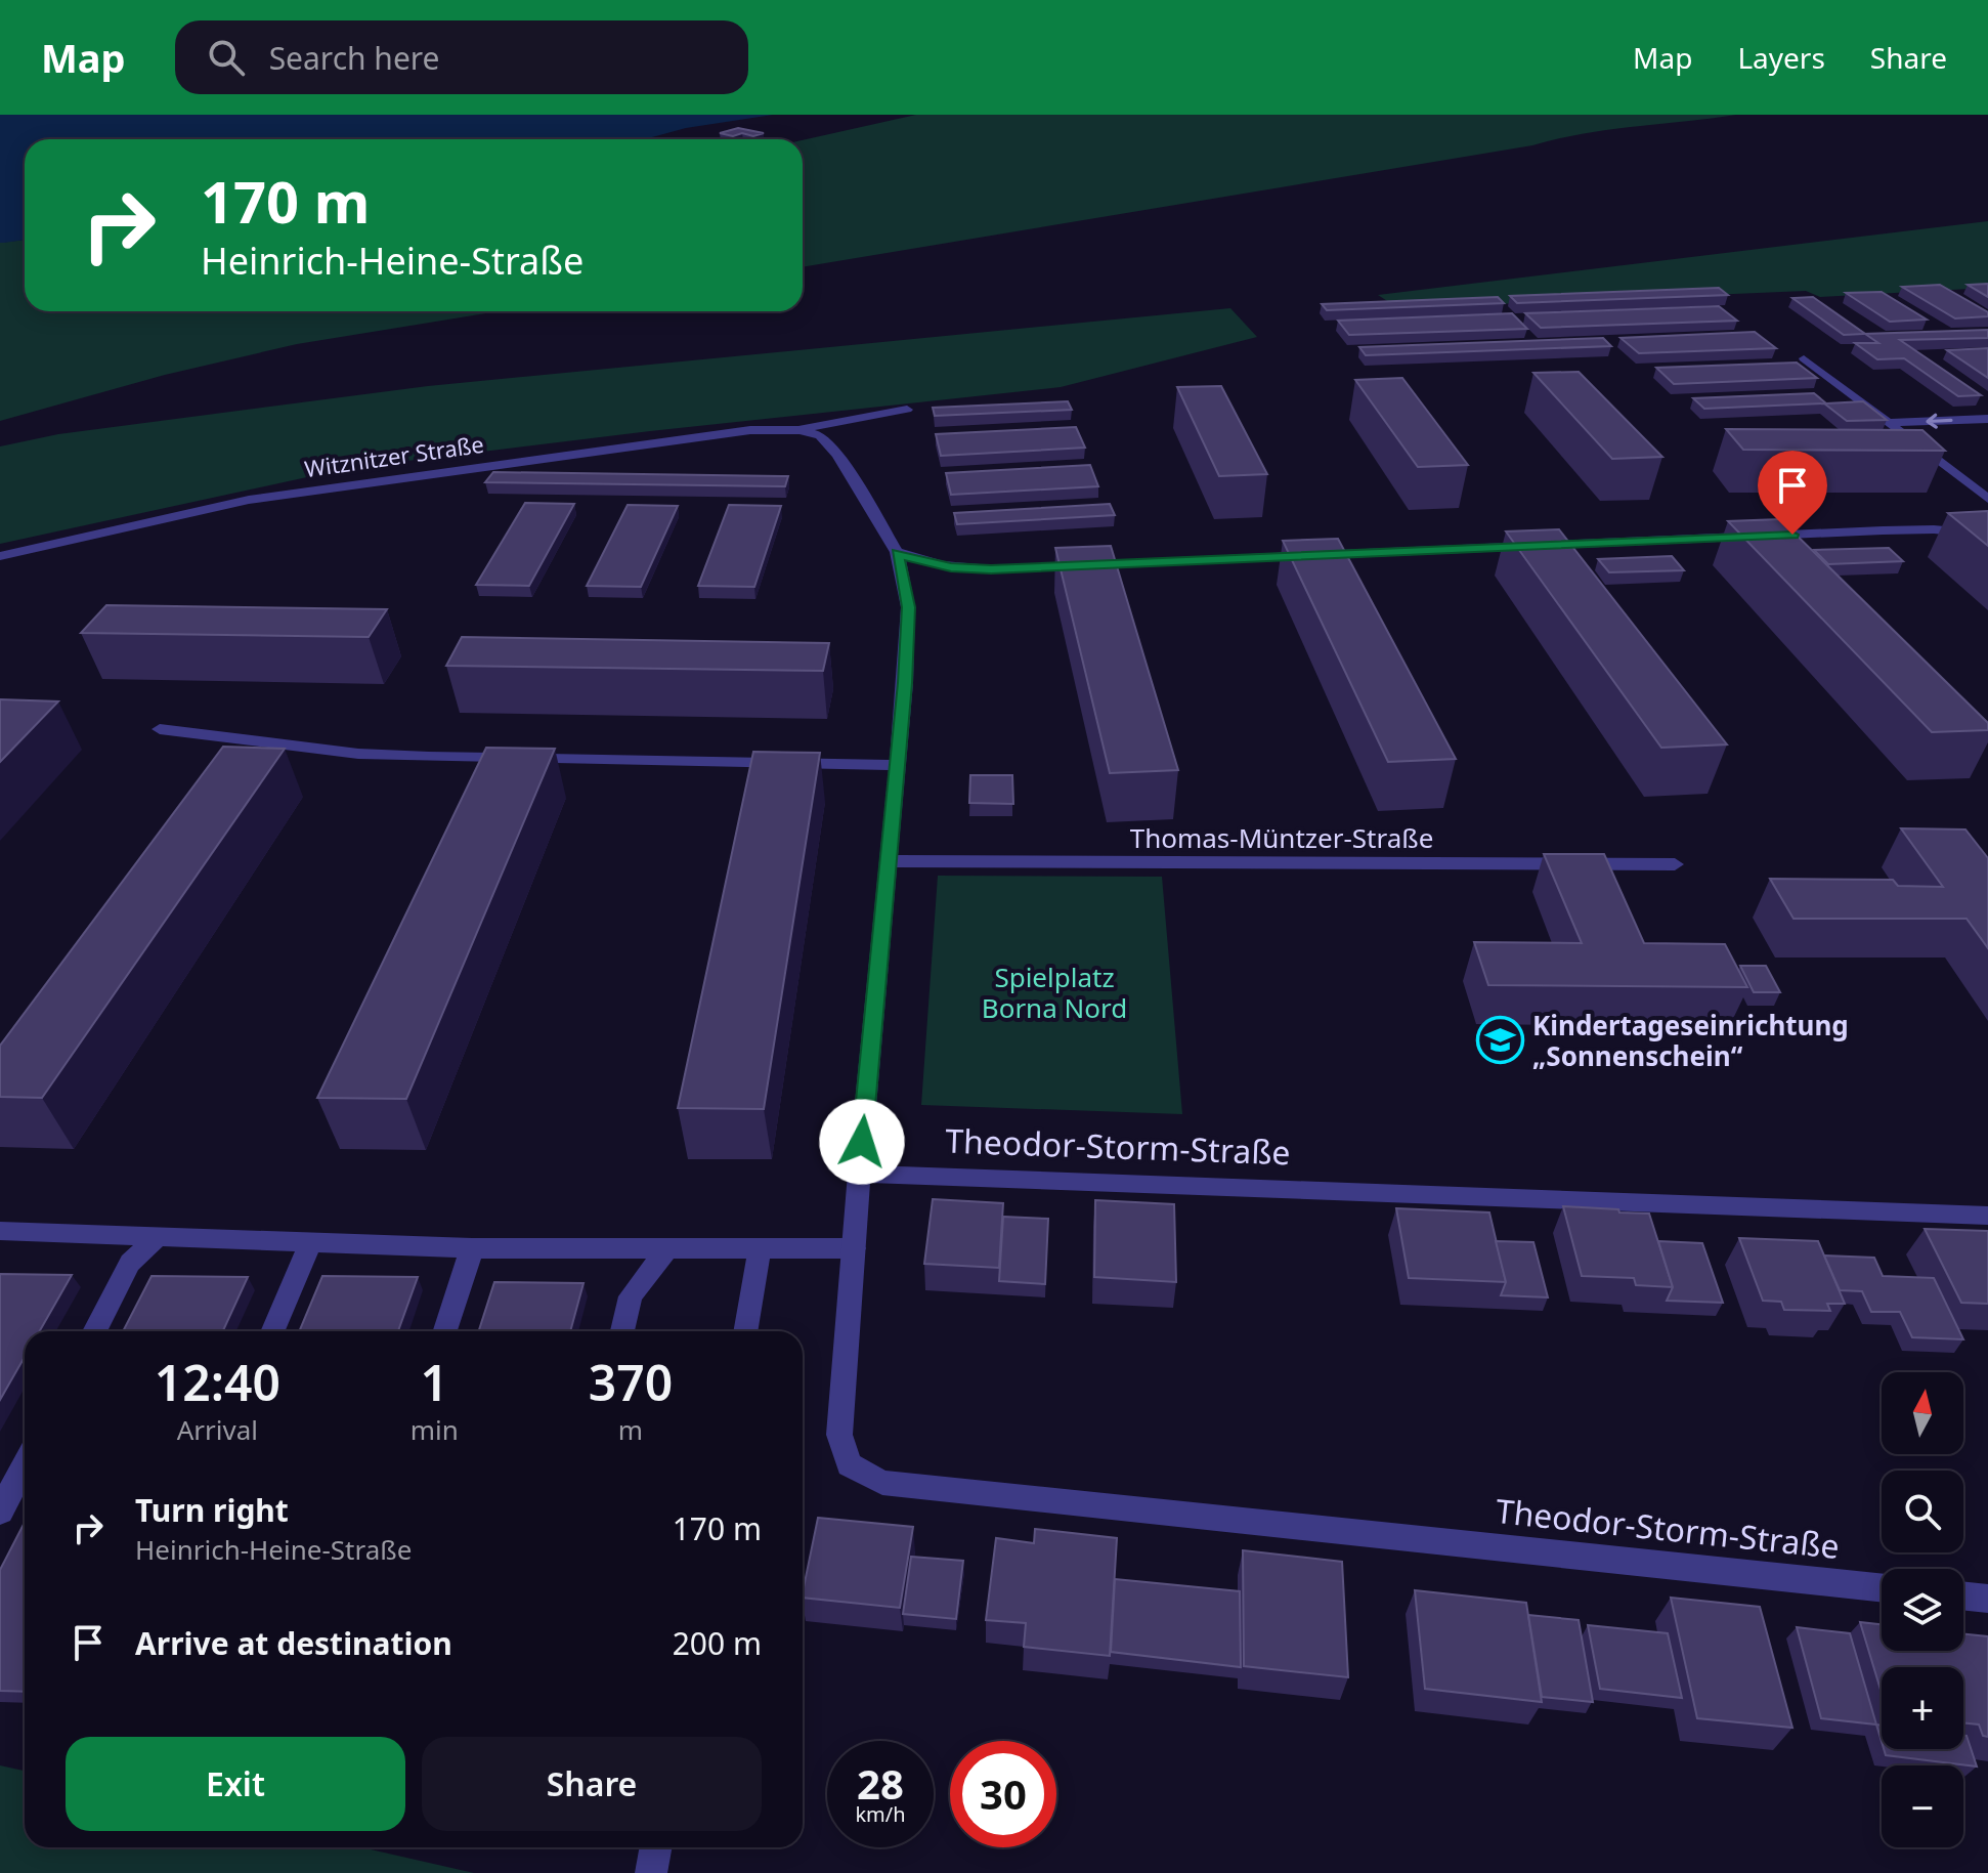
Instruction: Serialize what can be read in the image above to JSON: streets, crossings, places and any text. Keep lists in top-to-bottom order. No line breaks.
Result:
{"streets":{"street":["Witznitzer Straße","Thomas-Müntzer-Straße","Theodor-Storm-Straße"]},"parks":["Spielplatz Borna Nord"],"places":{"school or university":["Kindertageseinrichtung „Sonnenschein“"]},"north":"top","page":{"header":"Map","search":"Search here","nav":["Map","Layers","Share"],"turn":["170 m","Heinrich-Heine-Straße"],"eta":["12:40","Arrival","1","min","370","m"],"map_buttons":["+","−"],"list":[{"name":"Turn right","note":"Heinrich-Heine-Straße","value":"170 m"},{"name":"Arrive at destination","value":"200 m"}],"buttons":["Exit","Share"],"speed":"28 km/h","limit":"30"}}
